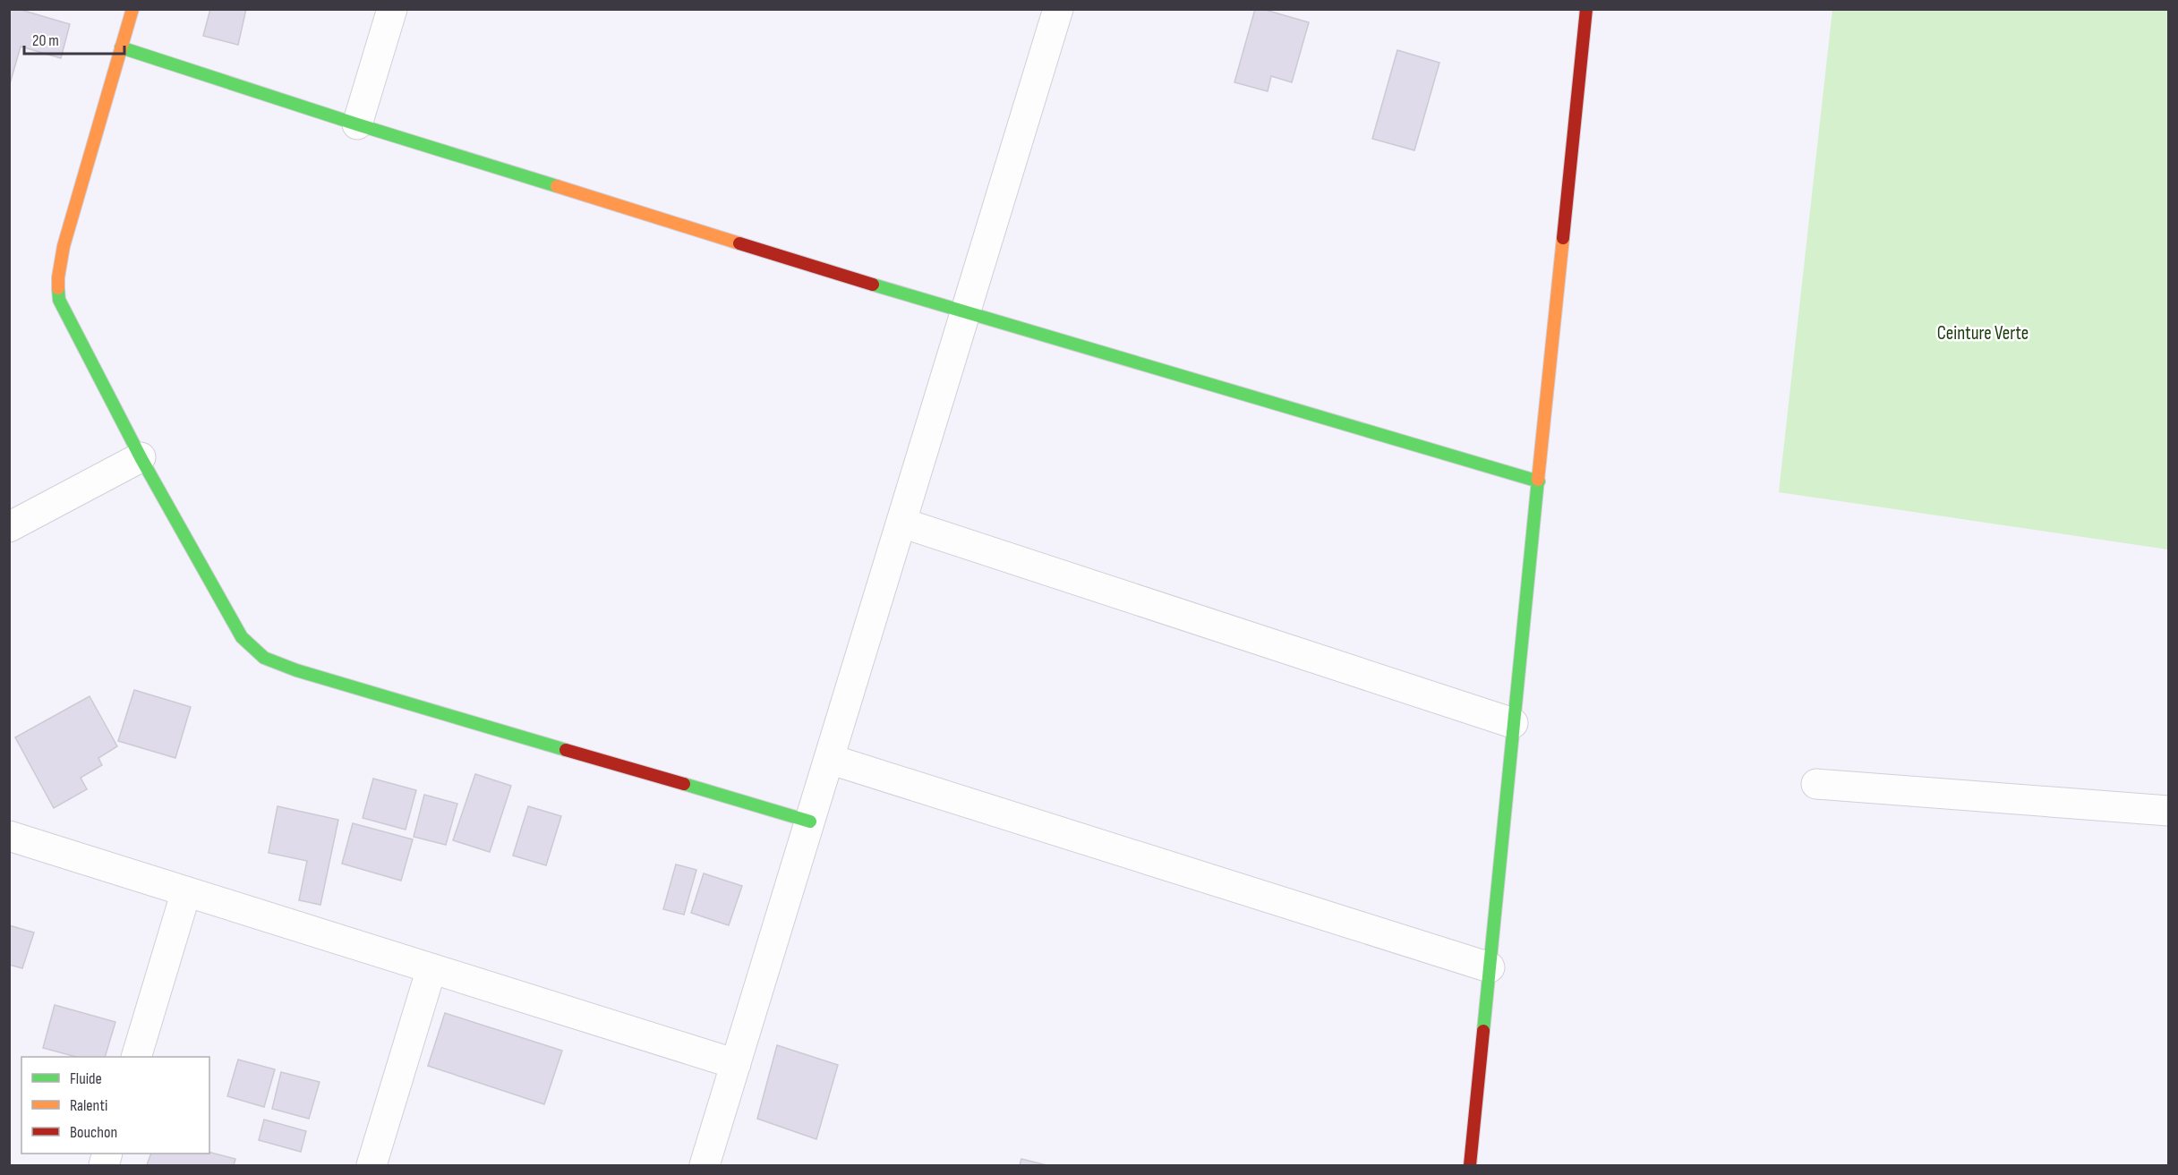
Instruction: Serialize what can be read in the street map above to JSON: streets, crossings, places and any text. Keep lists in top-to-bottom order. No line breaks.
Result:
{"parks":["Ceinture Verte"],"legend":["Fluide","Ralenti","Bouchon"],"scale_bar":"20 m"}
